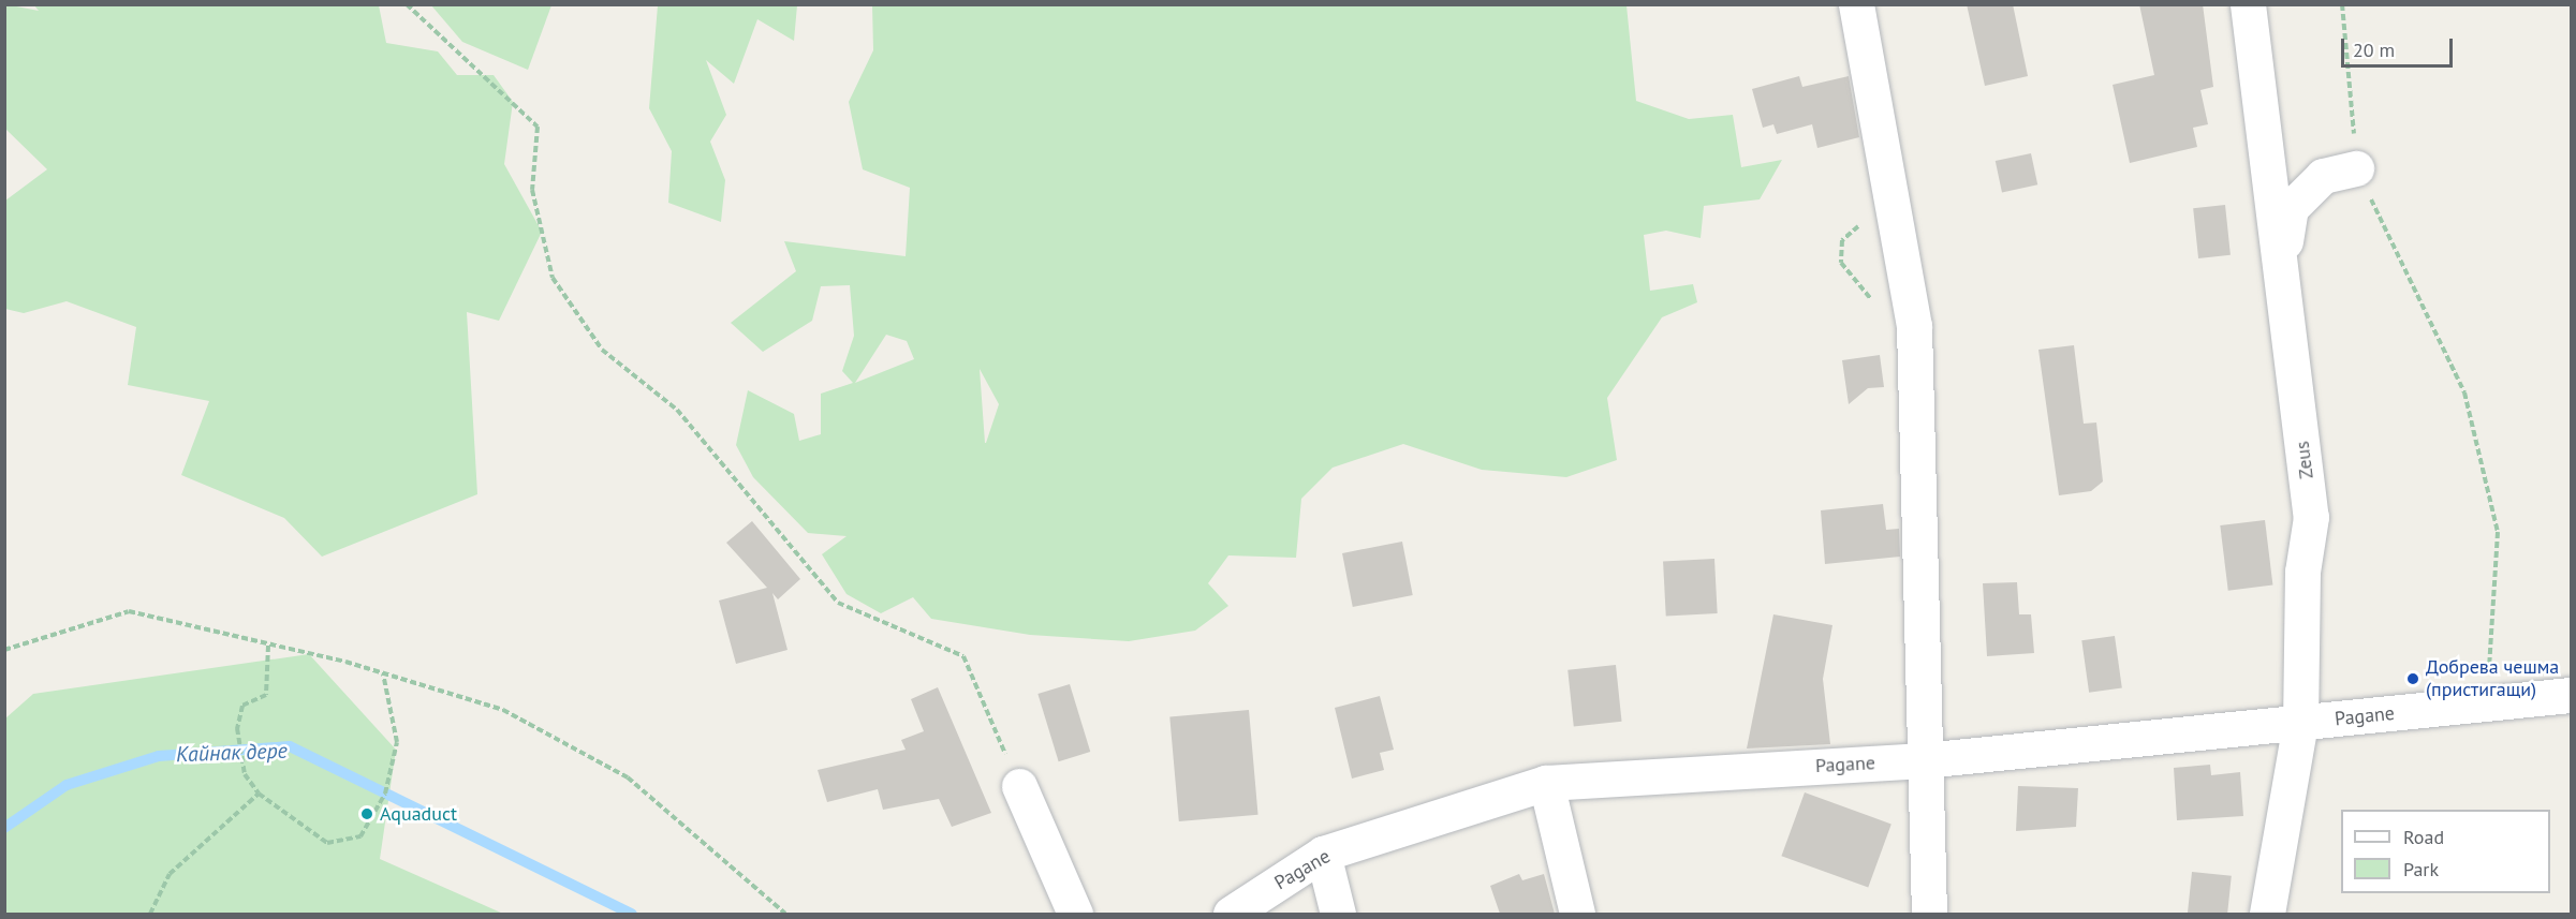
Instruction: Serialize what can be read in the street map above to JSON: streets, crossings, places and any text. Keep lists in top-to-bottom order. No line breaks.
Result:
{"streets":{"street":["Zeus","Pagane"]},"crossings":[["Zeus","Pagane"]],"water":["Кайнак дере"],"places":["Добрева чешма (пристигащи)","Aquaduct"],"legend":["Road","Park"],"scale_bar":"20 m"}
